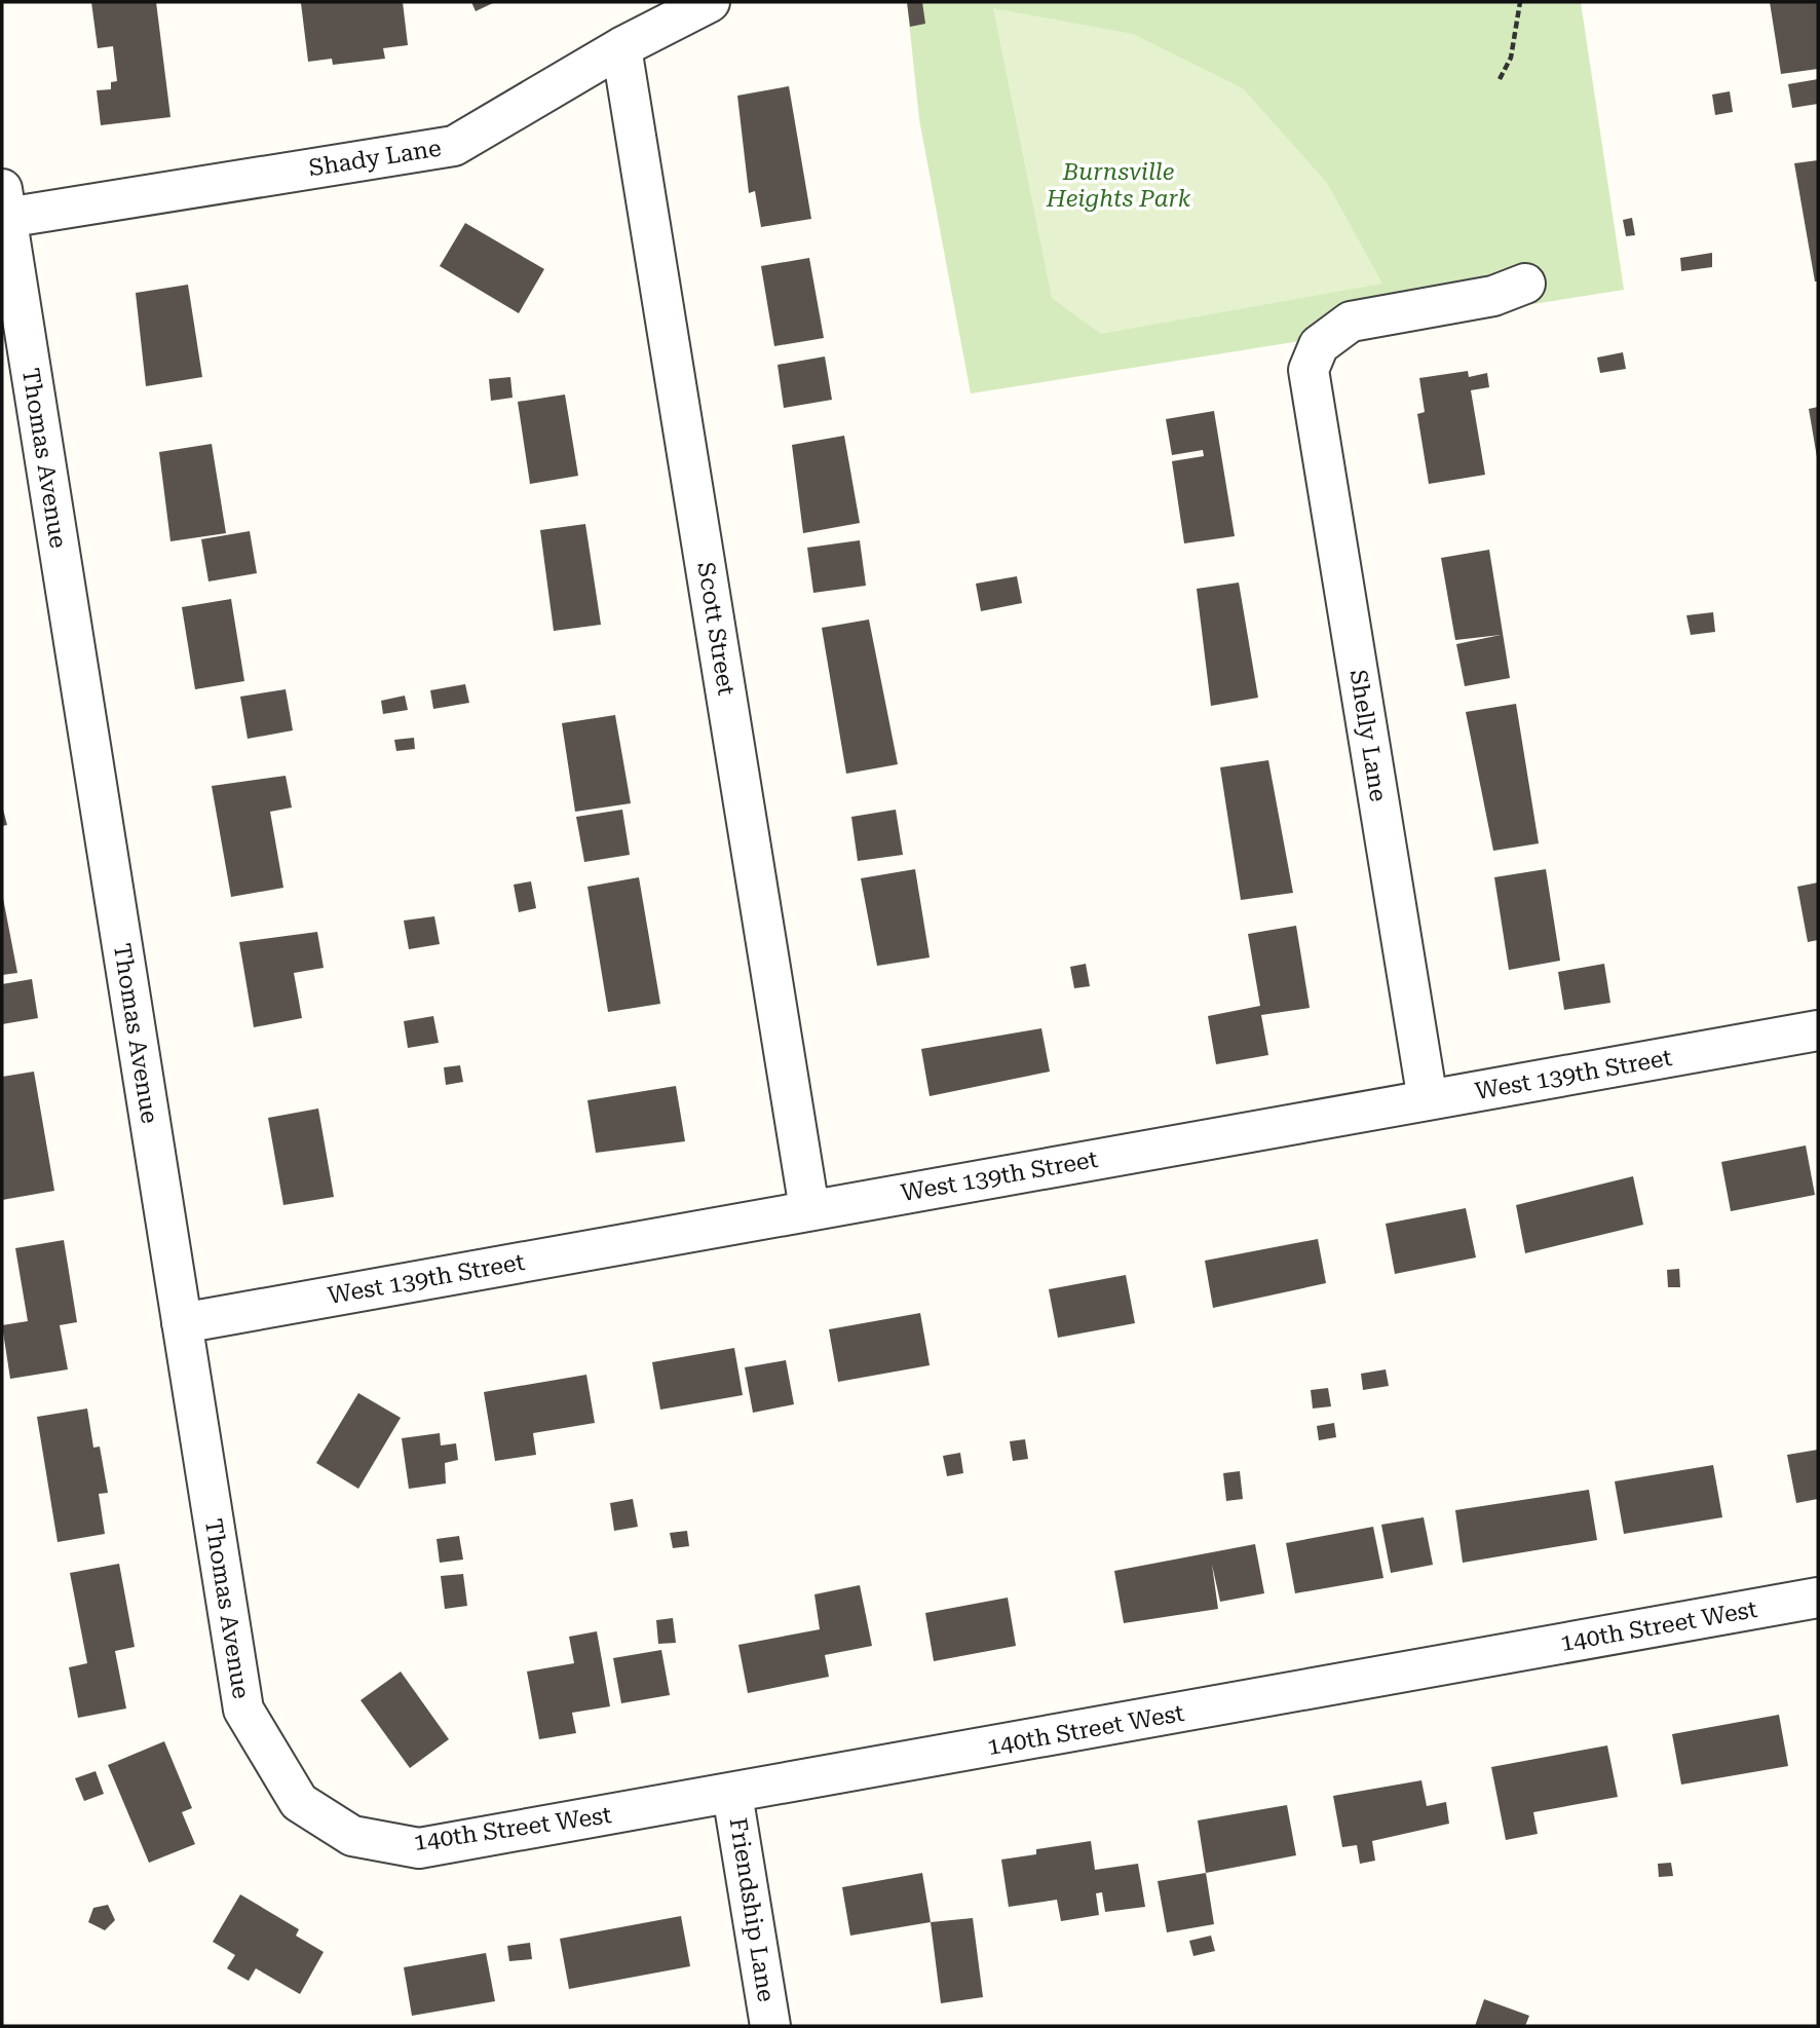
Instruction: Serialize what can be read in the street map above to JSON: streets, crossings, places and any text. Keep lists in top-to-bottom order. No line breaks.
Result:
{"streets":{"street":["Shady Lane","Thomas Avenue","Scott Street","Shelly Lane","West 139th Street","140th Street West","Friendship Lane"]},"crossings":[["Shady Lane","Thomas Avenue"],["Shady Lane","Scott Street"],["Thomas Avenue","West 139th Street"],["Thomas Avenue","140th Street West"],["Scott Street","West 139th Street"],["Shelly Lane","West 139th Street"],["140th Street West","Friendship Lane"]],"parks":["Burnsville Heights Park"]}
